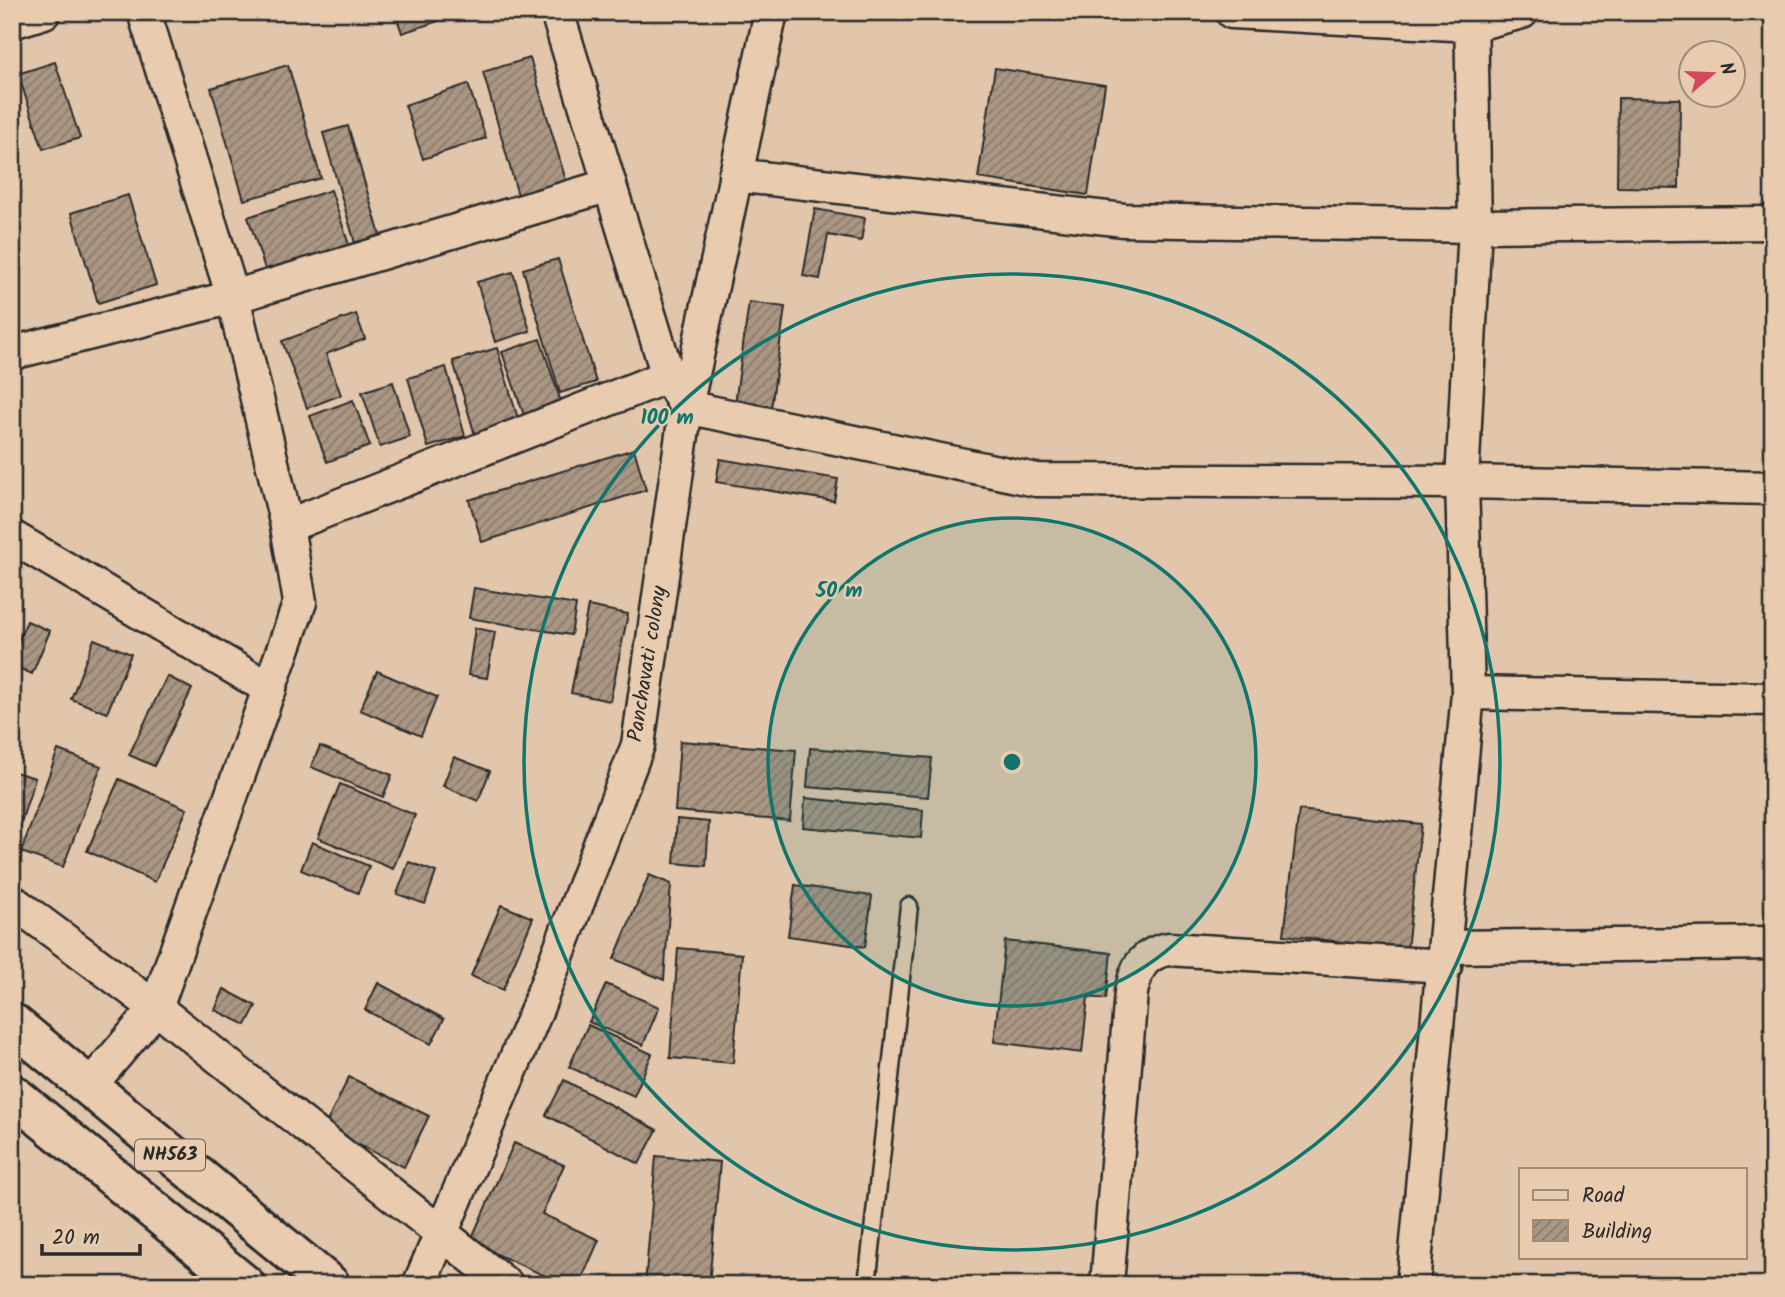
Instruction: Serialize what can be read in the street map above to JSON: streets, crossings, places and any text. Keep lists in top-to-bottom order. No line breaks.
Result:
{"streets":{"highway":["NH563"],"street":["Panchavati colony"]},"legend":["Road","Building"],"scale_bar":"20 m","north":"right","rings":["100 m","50 m"]}
